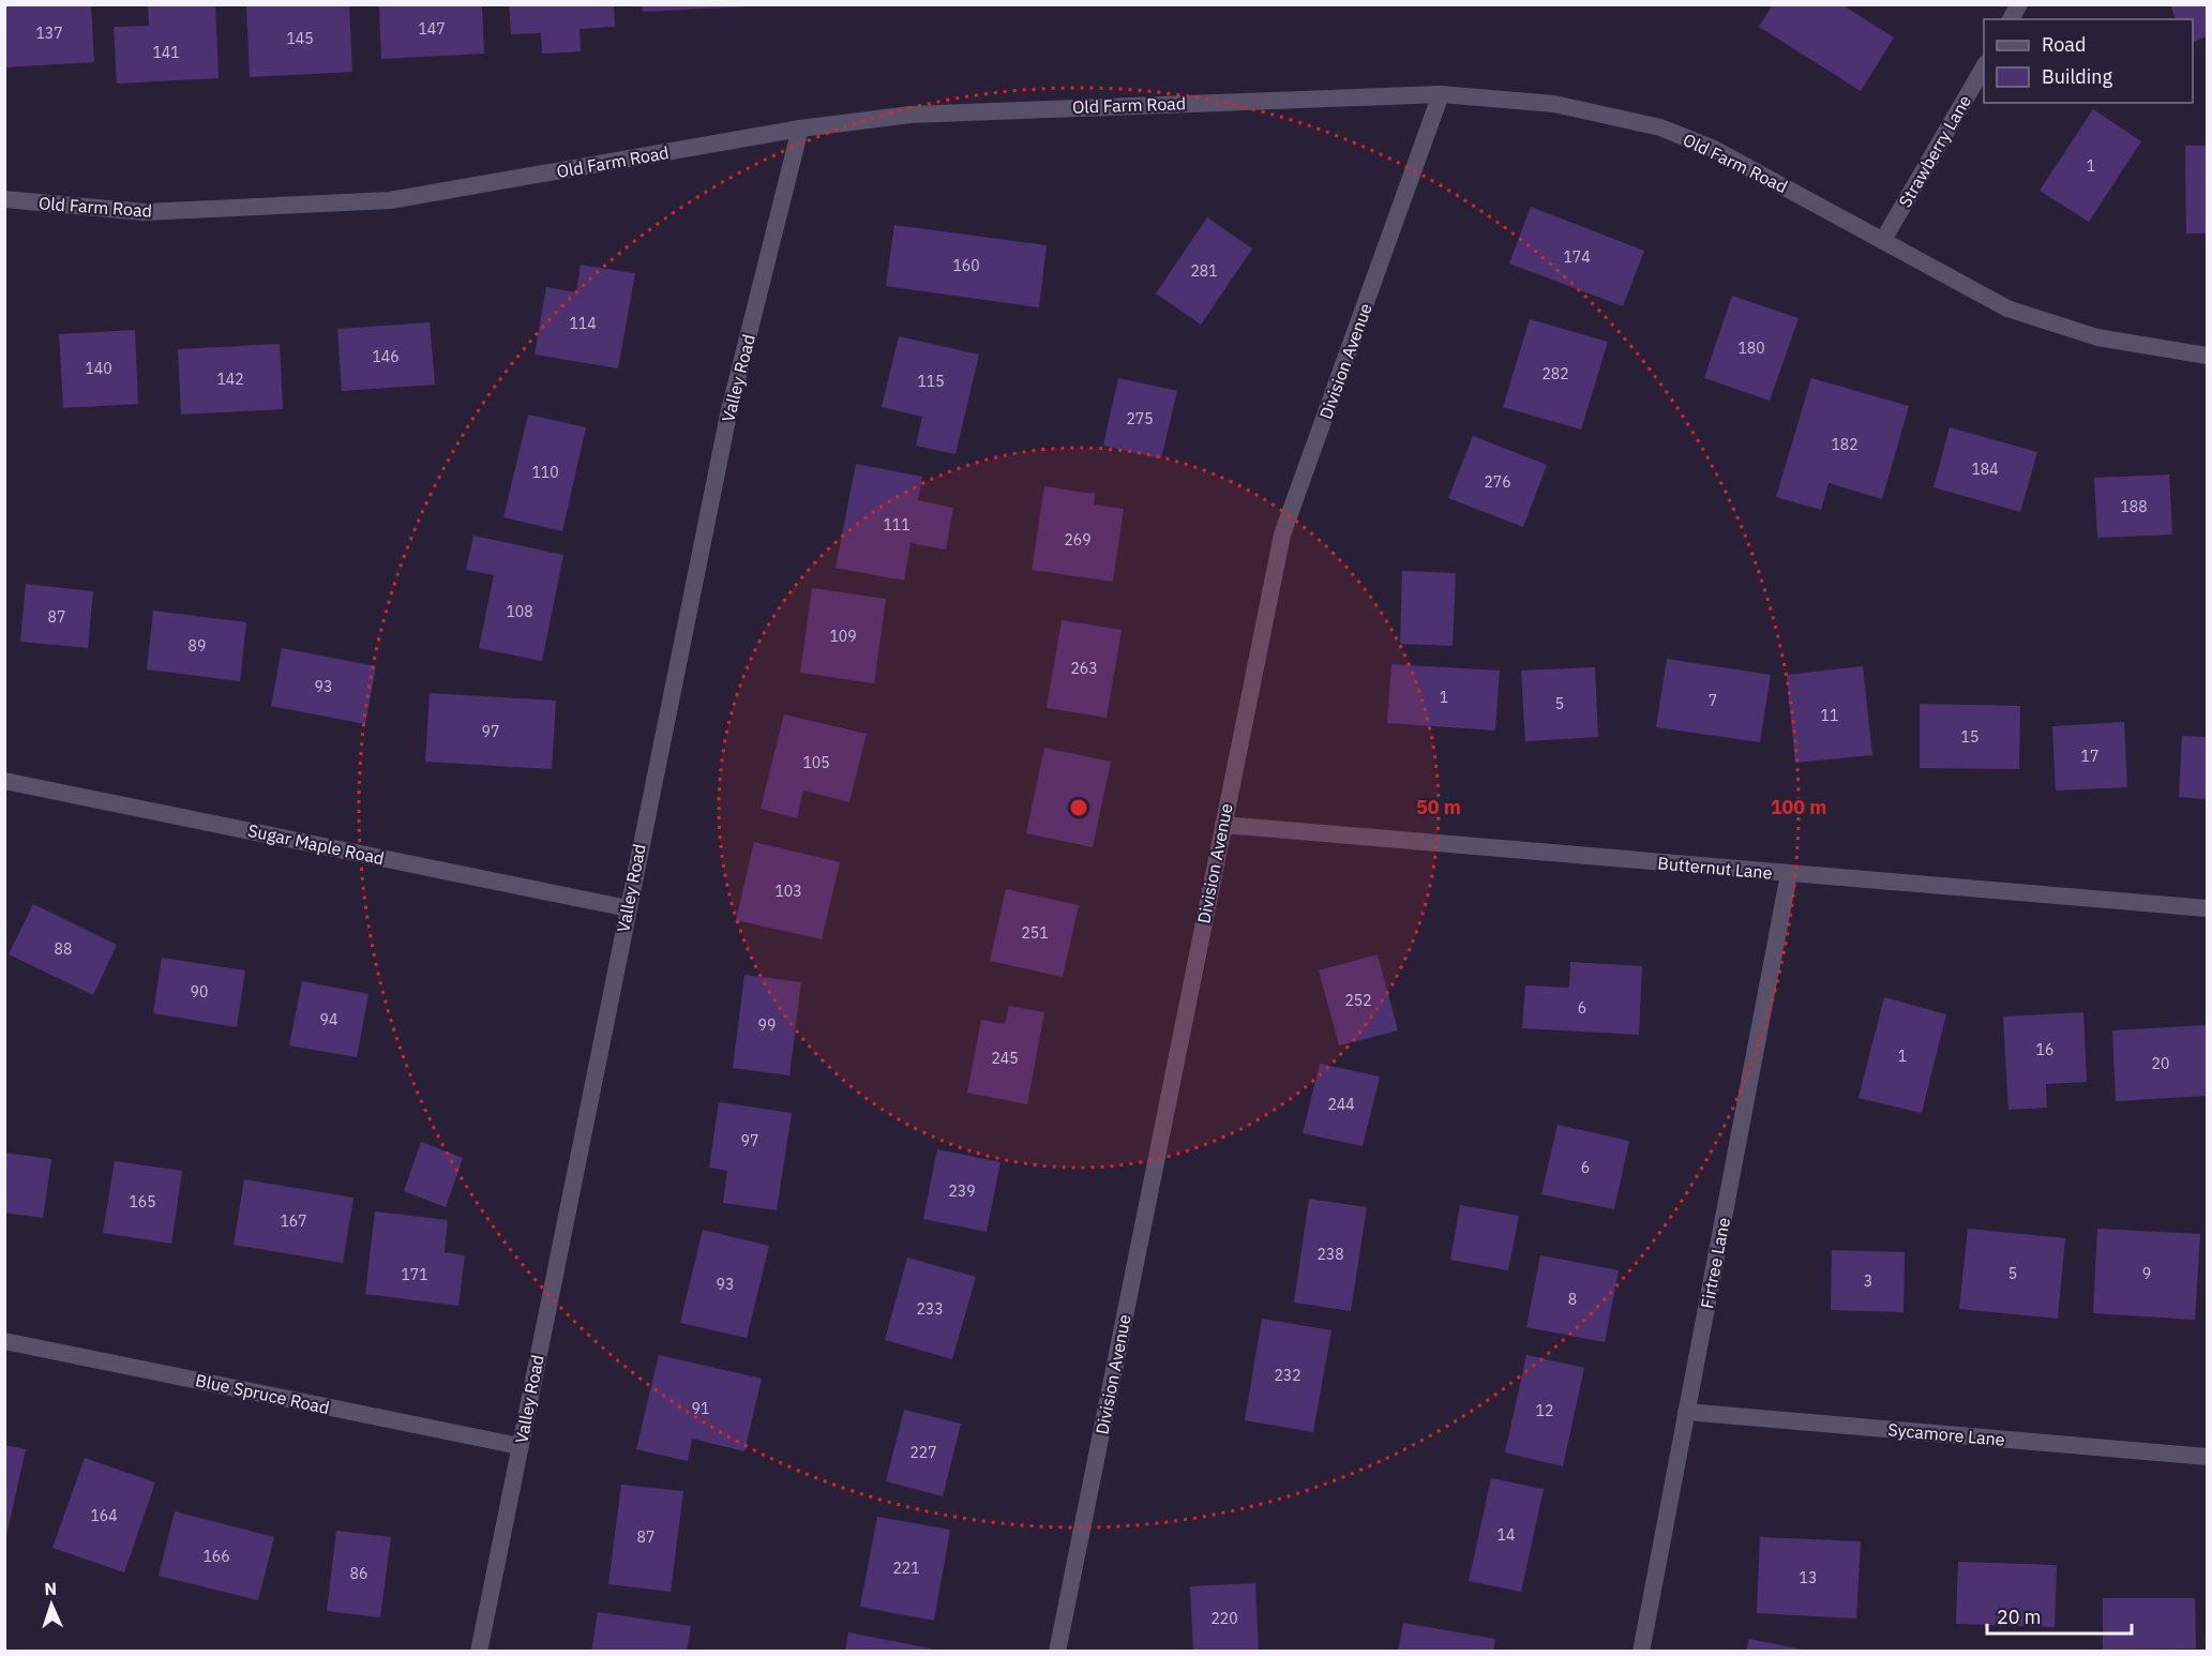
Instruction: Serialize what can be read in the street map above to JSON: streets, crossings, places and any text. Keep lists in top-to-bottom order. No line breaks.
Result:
{"streets":{"street":["Old Farm Road","Strawberry Lane","Division Avenue","Valley Road","Sugar Maple Road","Butternut Lane","Firtree Lane","Blue Spruce Road","Sycamore Lane"]},"crossings":[["Old Farm Road","Strawberry Lane"],["Old Farm Road","Division Avenue"],["Old Farm Road","Valley Road"],["Division Avenue","Butternut Lane"],["Valley Road","Sugar Maple Road"],["Valley Road","Blue Spruce Road"],["Butternut Lane","Firtree Lane"],["Firtree Lane","Sycamore Lane"]],"house_numbers":["147","137","145","141","1","174","160","281","114","180","146","140","282","142","115","275","182","184","110","276","188","111","269","108","87","109","89","263","93","1","7","5","11","97","15","17","105","103","251","88","90","252","6","94","99","16","1","245","20","244","97","6","239","165","167","238","5","9","171","3","93","8","233","232","91","12","227","164","14","87","166","221","86","13","220"],"legend":["Road","Building"],"scale_bar":"20 m","north":"top","rings":["50 m","100 m"]}
